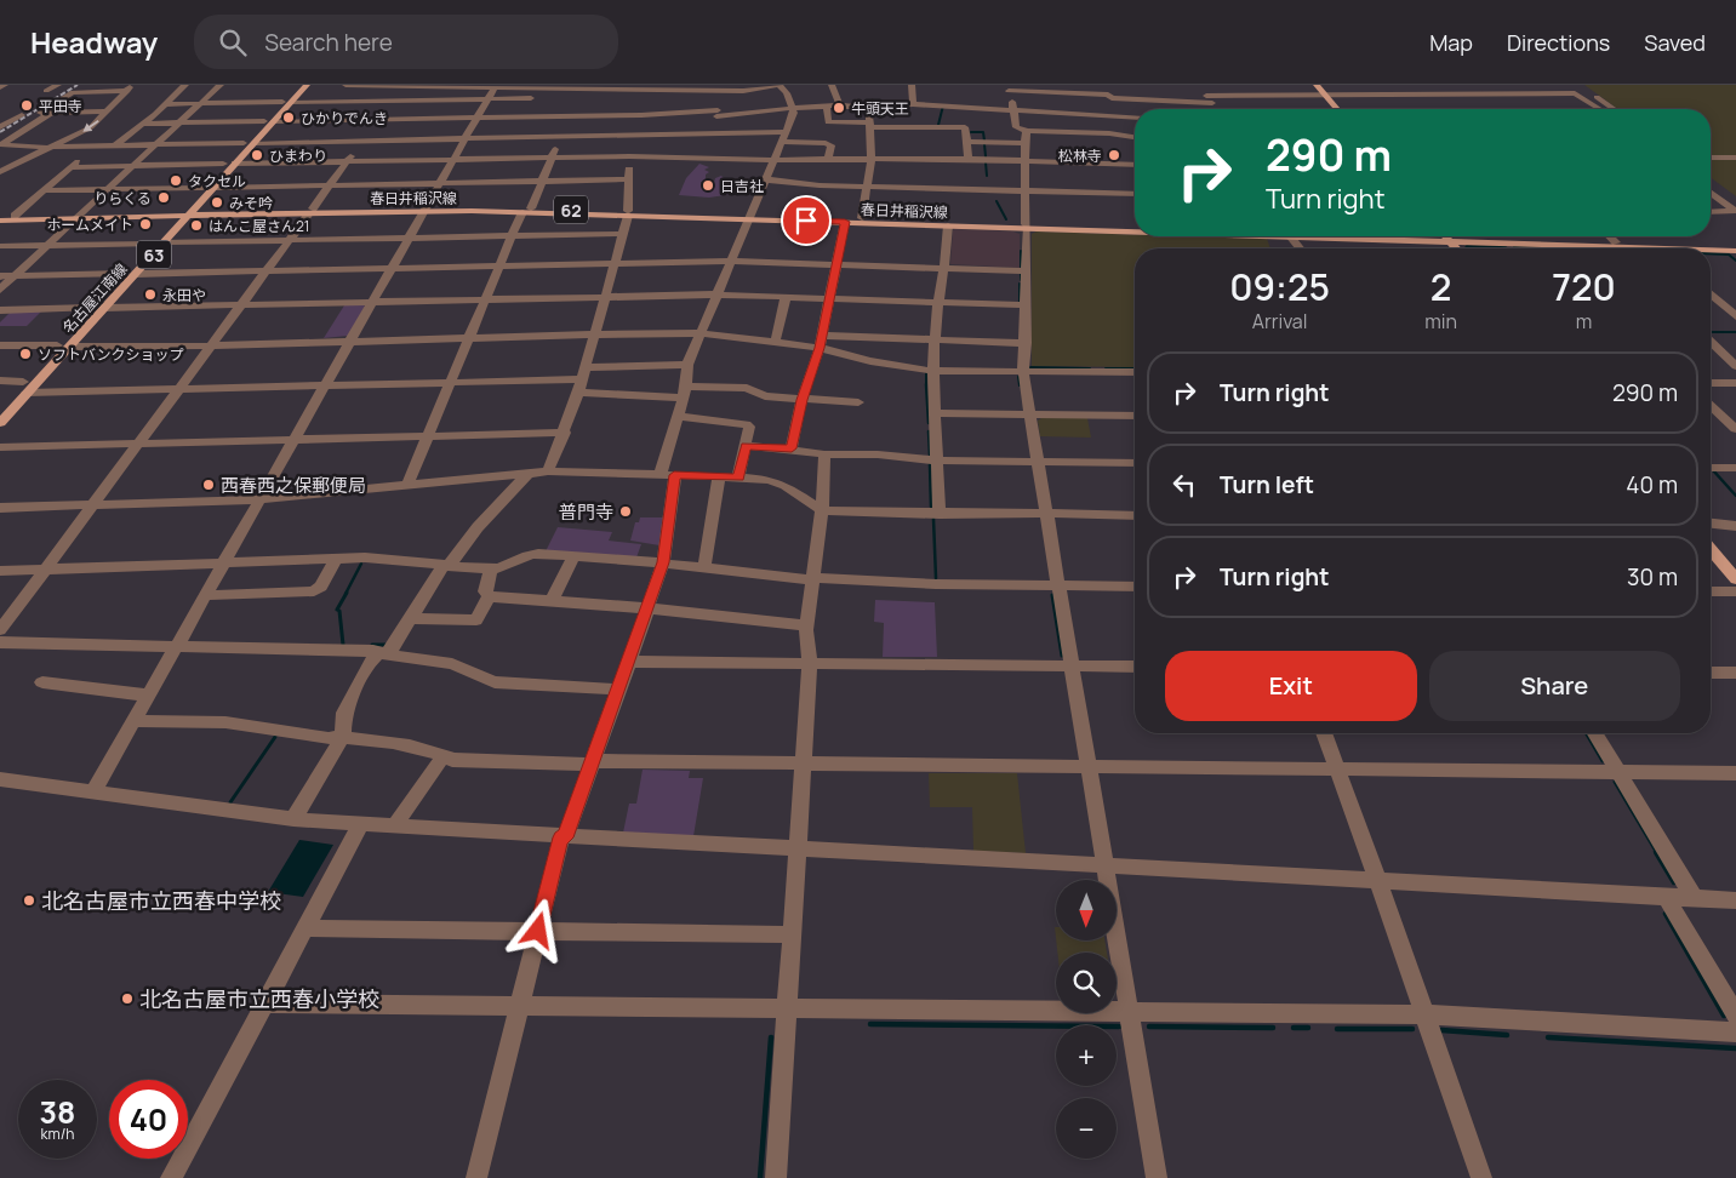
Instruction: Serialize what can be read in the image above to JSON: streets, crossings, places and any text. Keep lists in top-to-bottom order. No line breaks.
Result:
{"streets":{"main road":["春日井稲沢線","62","63","名古屋江南線"]},"crossings":[["春日井稲沢線","名古屋江南線"]],"places":["平田寺","牛頭天王","ひかりでんき","ひまわり","松林寺","タクセル","日吉社","りらくる","みそ吟","ホームメイト","はんこ屋さん21","永田や","ソフトバンクショップ","西春西之保郵便局","普門寺","北名古屋市立西春中学校","北名古屋市立西春小学校"],"north":"bottom","page":{"header":"Headway","search":"Search here","nav":["Map","Directions","Saved"],"turn":["290 m","Turn right"],"eta":["09:25","Arrival","2","min","720","m"],"list":[{"name":"Turn right","value":"290 m"},{"name":"Turn left","value":"40 m"},{"name":"Turn right","value":"30 m"}],"buttons":["Exit","Share"],"map_buttons":["+","−"],"speed":"38 km/h","limit":"40"}}
